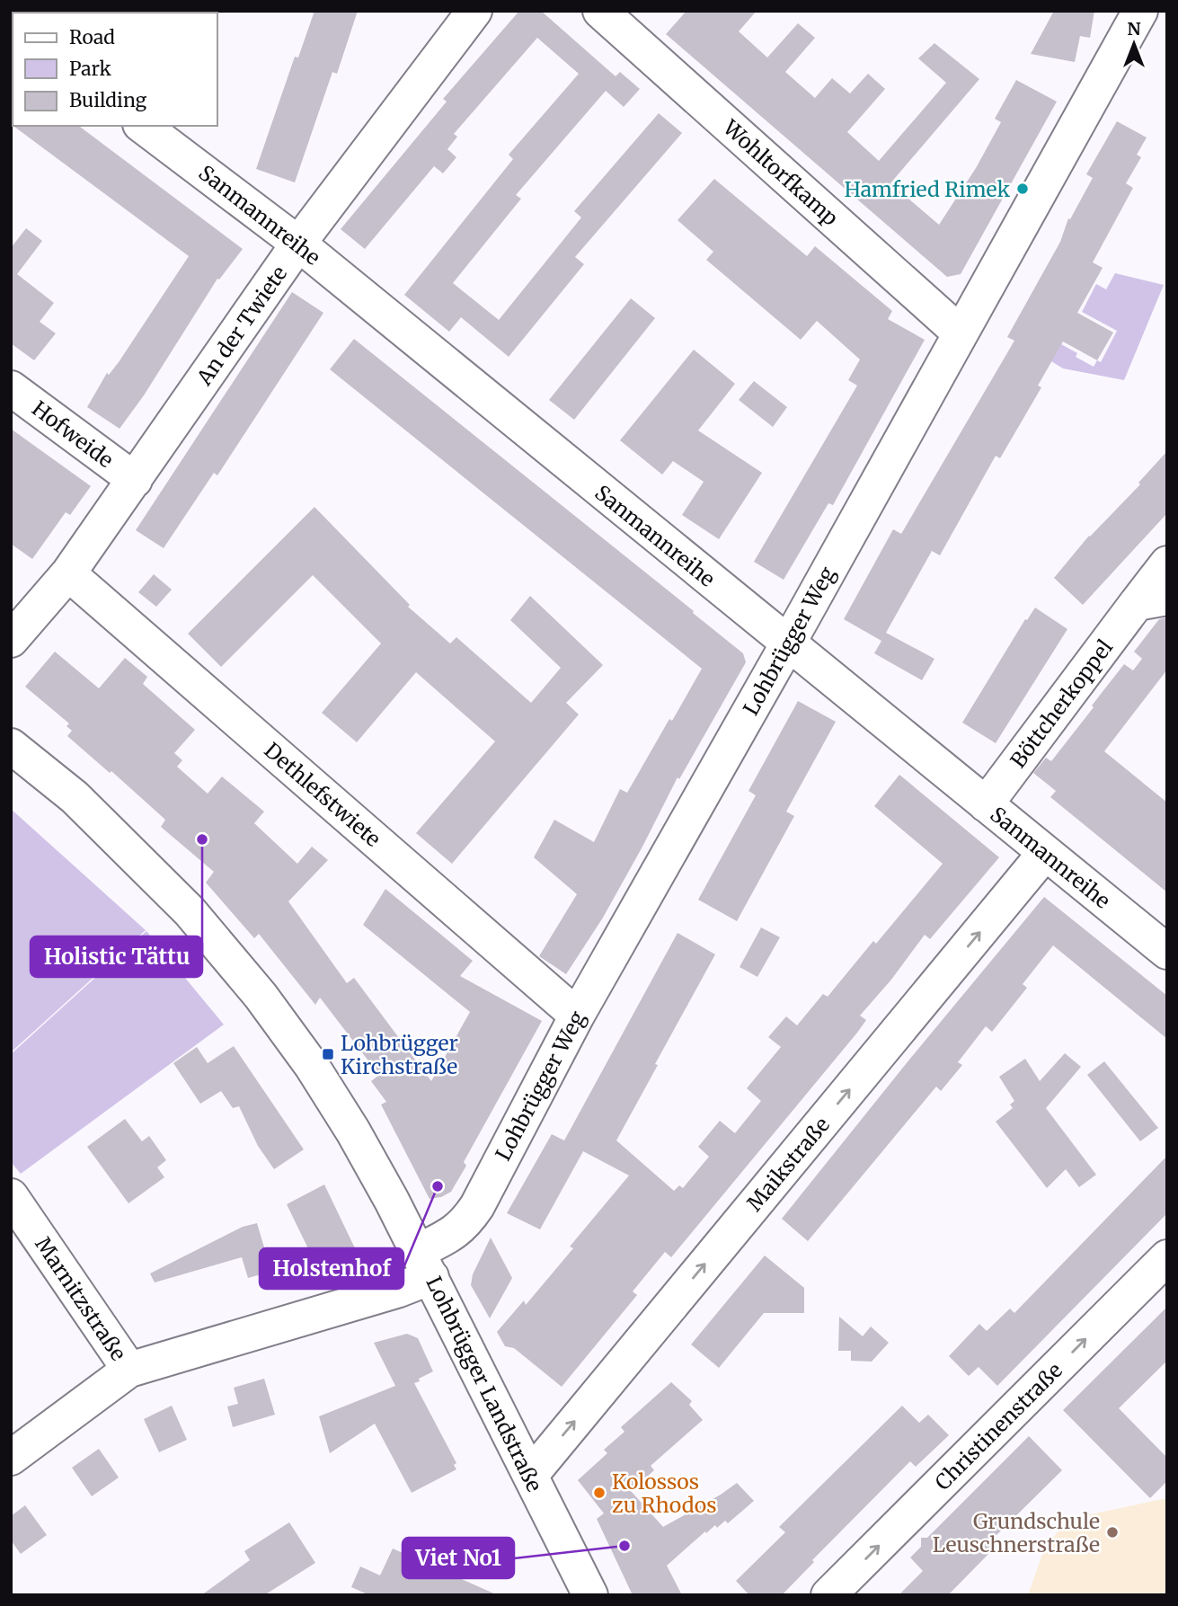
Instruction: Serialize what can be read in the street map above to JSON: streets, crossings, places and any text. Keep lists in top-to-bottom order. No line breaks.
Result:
{"streets":{"street":["Wohltorfkamp","Sanmannreihe","An der Twiete","Hofweide","Lohbrügger Weg","Böttcherkoppel","Dethlefstwiete","Maikstraße","Marnitzstraße","Lohbrügger Landstraße","Christinenstraße"]},"crossings":[["Wohltorfkamp","Lohbrügger Weg"],["Sanmannreihe","An der Twiete"],["Sanmannreihe","Lohbrügger Weg"],["Sanmannreihe","Böttcherkoppel"],["Sanmannreihe","Maikstraße"],["An der Twiete","Hofweide"],["An der Twiete","Dethlefstwiete"],["Lohbrügger Weg","Dethlefstwiete"],["Lohbrügger Weg","Lohbrügger Landstraße"],["Maikstraße","Lohbrügger Landstraße"]],"one_way":["Maikstraße","Christinenstraße"],"places":{"other":["Hamfried Rimek","Holistic Tättu","Holstenhof","Kolossos zu Rhodos","Grundschule Leuschnerstraße","Viet No1"],"transit":["Lohbrügger Kirchstraße"]},"legend":["Road","Park","Building"],"north":"top"}
